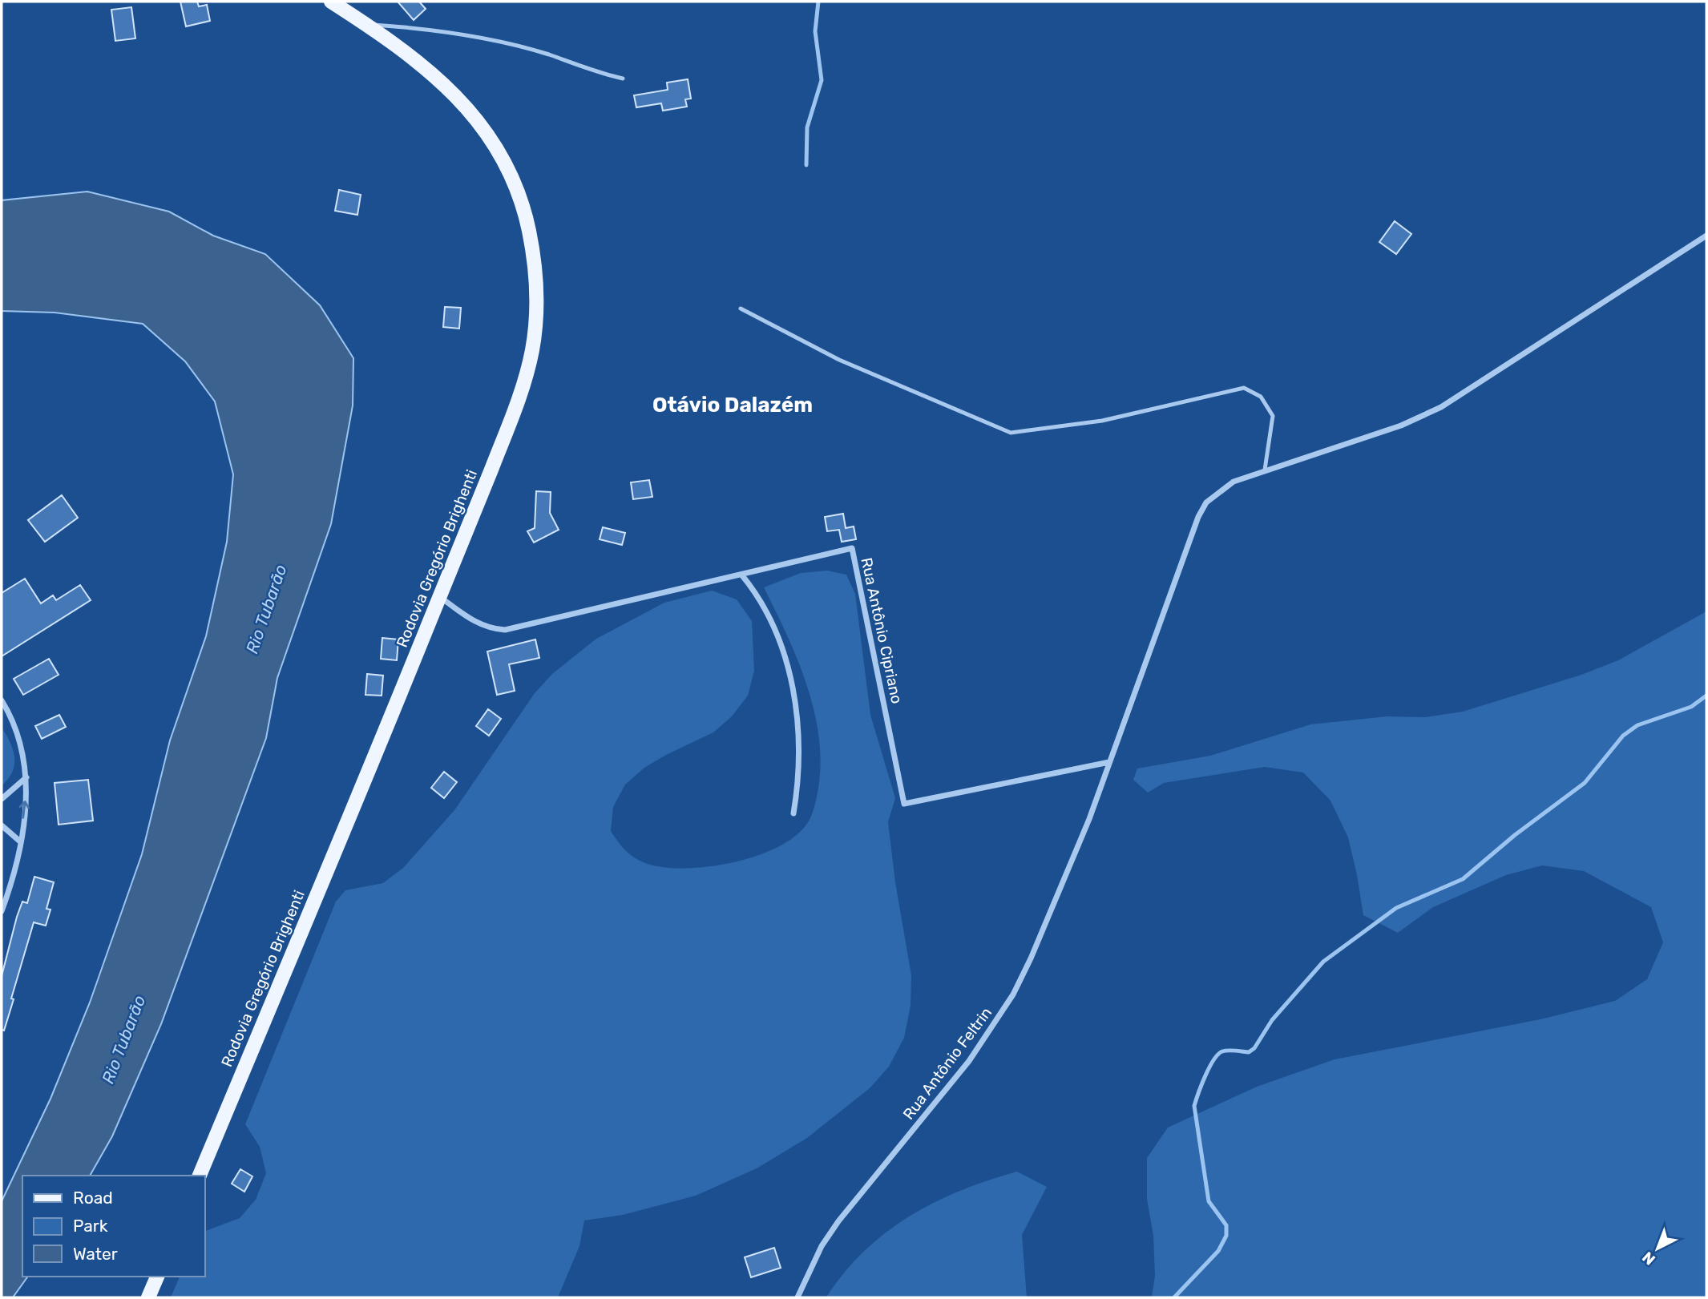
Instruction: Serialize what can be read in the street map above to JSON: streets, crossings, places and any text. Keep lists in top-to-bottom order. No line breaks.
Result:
{"streets":{"main road":["Rodovia Gregório Brighenti"],"street":["Rua Antônio Cipriano","Rua Antônio Feltrin"]},"crossings":[["Rodovia Gregório Brighenti","Rua Antônio Cipriano"],["Rua Antônio Cipriano","Rua Antônio Feltrin"]],"districts":["Otávio Dalazém"],"water":["Rio Tubarão"],"legend":["Road","Park","Water"],"north":"bottom left"}
